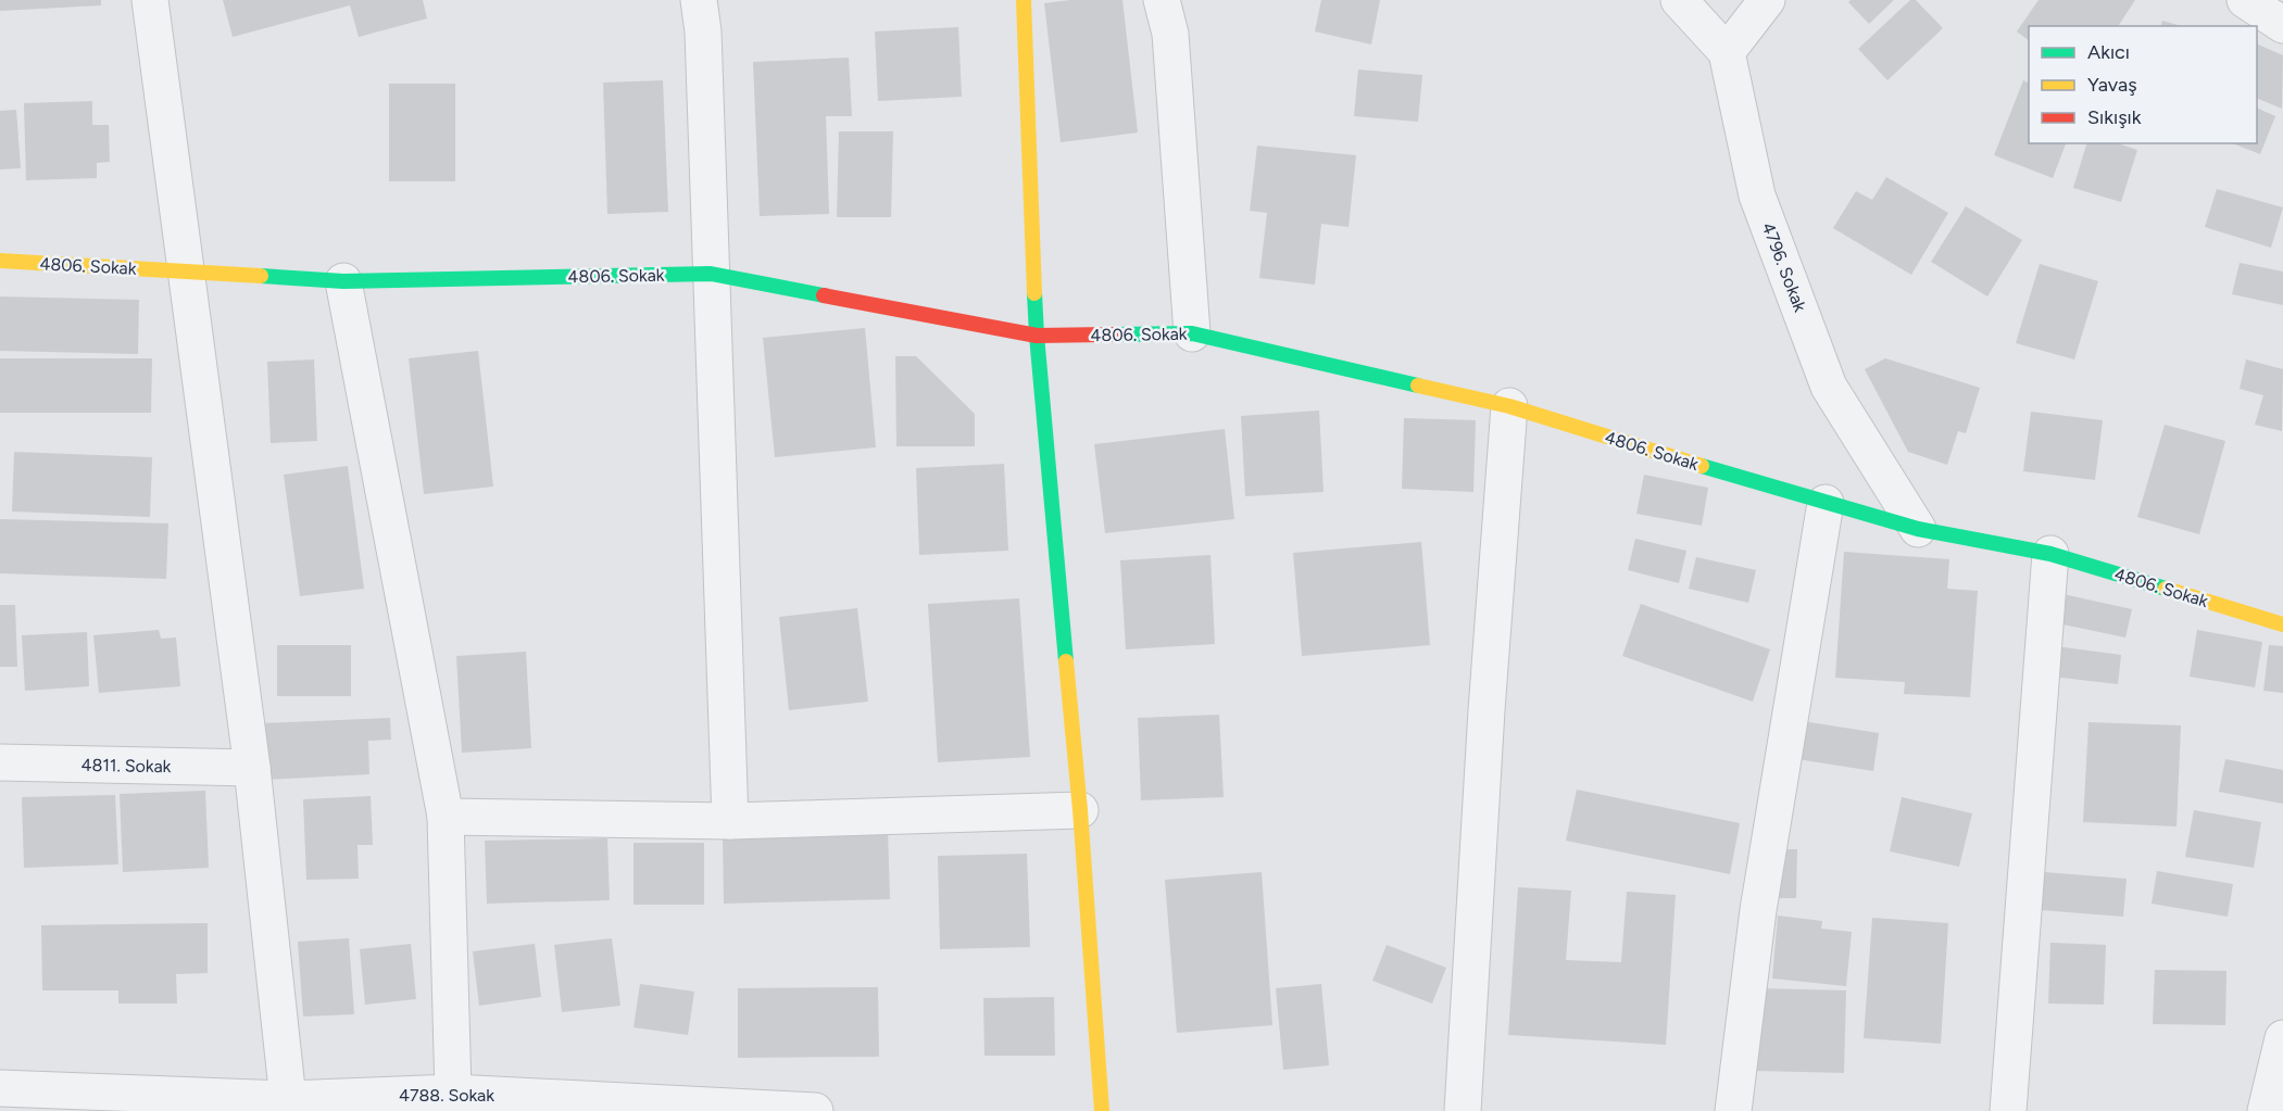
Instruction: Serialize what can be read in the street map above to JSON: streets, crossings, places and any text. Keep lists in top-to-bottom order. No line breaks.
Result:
{"streets":{"street":["4806. Sokak","4796. Sokak","4811. Sokak","4788. Sokak"]},"crossings":[["4806. Sokak","4796. Sokak"]],"legend":["Akıcı","Yavaş","Sıkışık"]}
